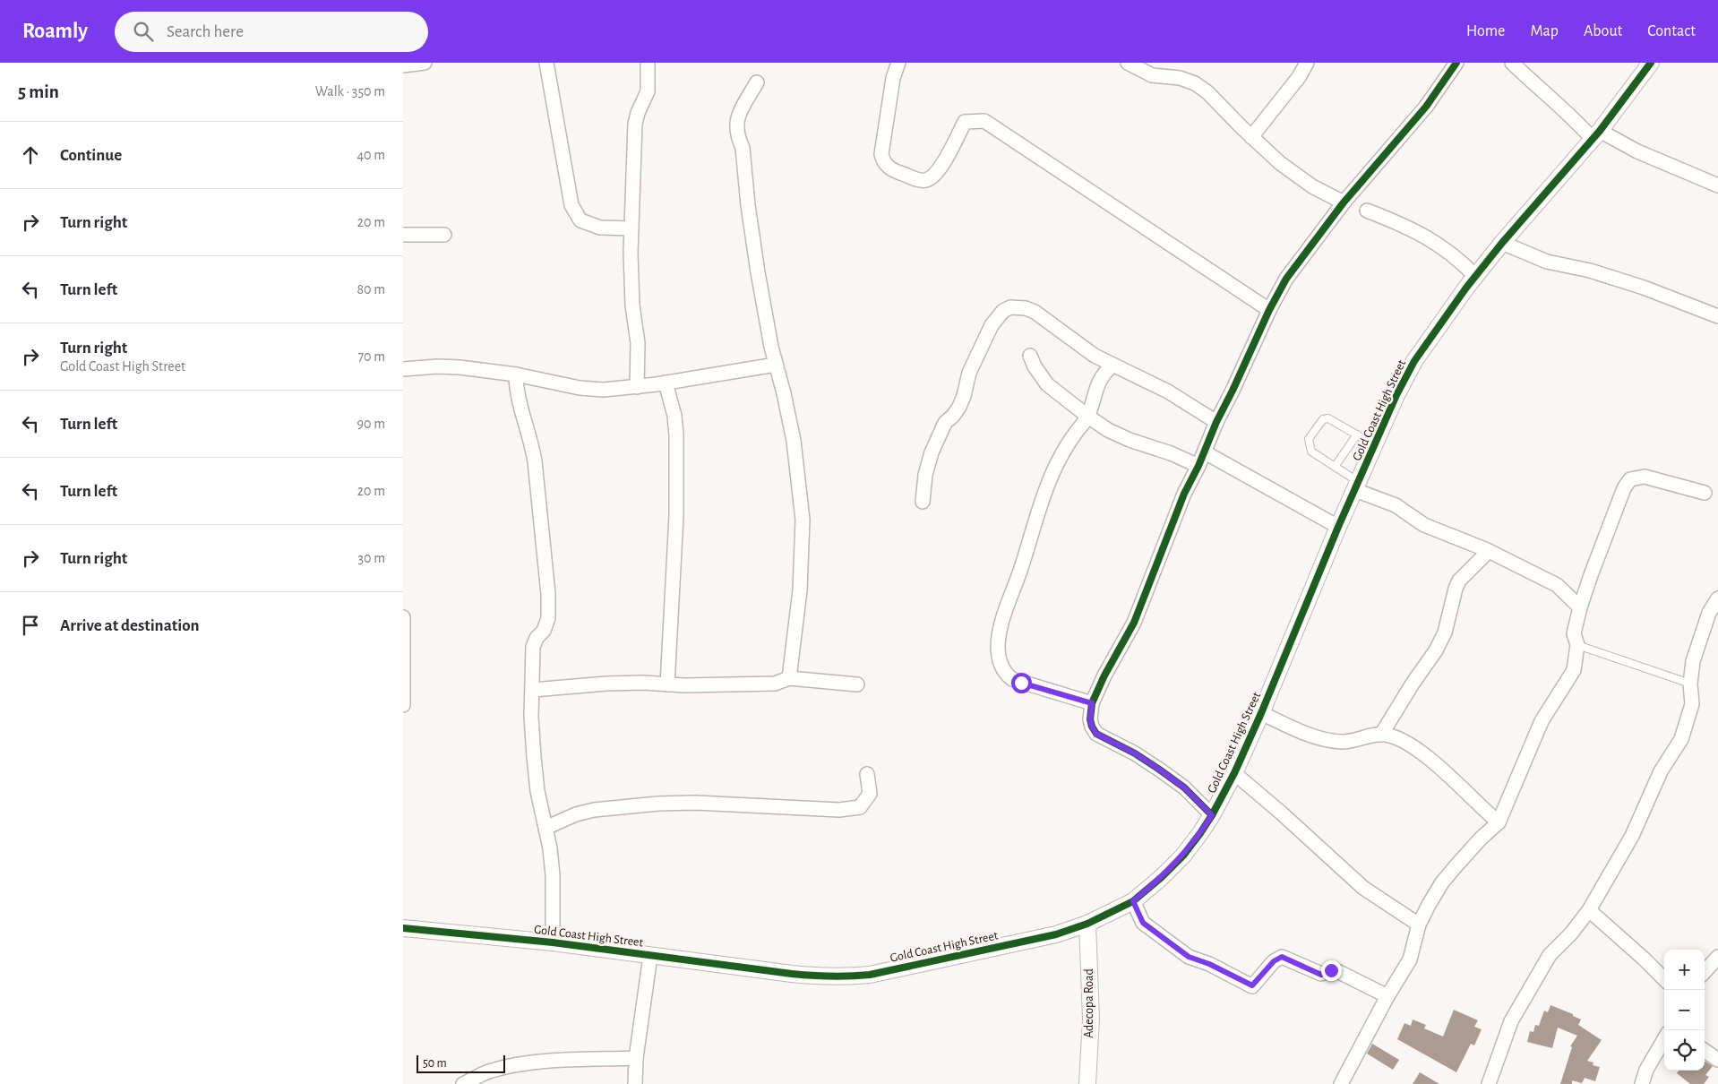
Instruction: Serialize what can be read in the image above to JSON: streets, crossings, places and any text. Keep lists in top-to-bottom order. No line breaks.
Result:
{"streets":{"street":["Gold Coast High Street","Adecopa Road"]},"crossings":[["Gold Coast High Street","Adecopa Road"]],"scale_bar":"50 m","page":{"header":"Roamly","search":"Search here","nav":["Home","Map","About","Contact"],"heading":["5 min","Walk · 350 m"],"list":[["Continue","40 m"],["Turn right","20 m"],["Turn left","80 m"],["Turn right","Gold Coast High Street","70 m"],["Turn left","90 m"],["Turn left","20 m"],["Turn right","30 m"],"Arrive at destination"],"map_buttons":["+","−"],"scale":"50 m"}}
